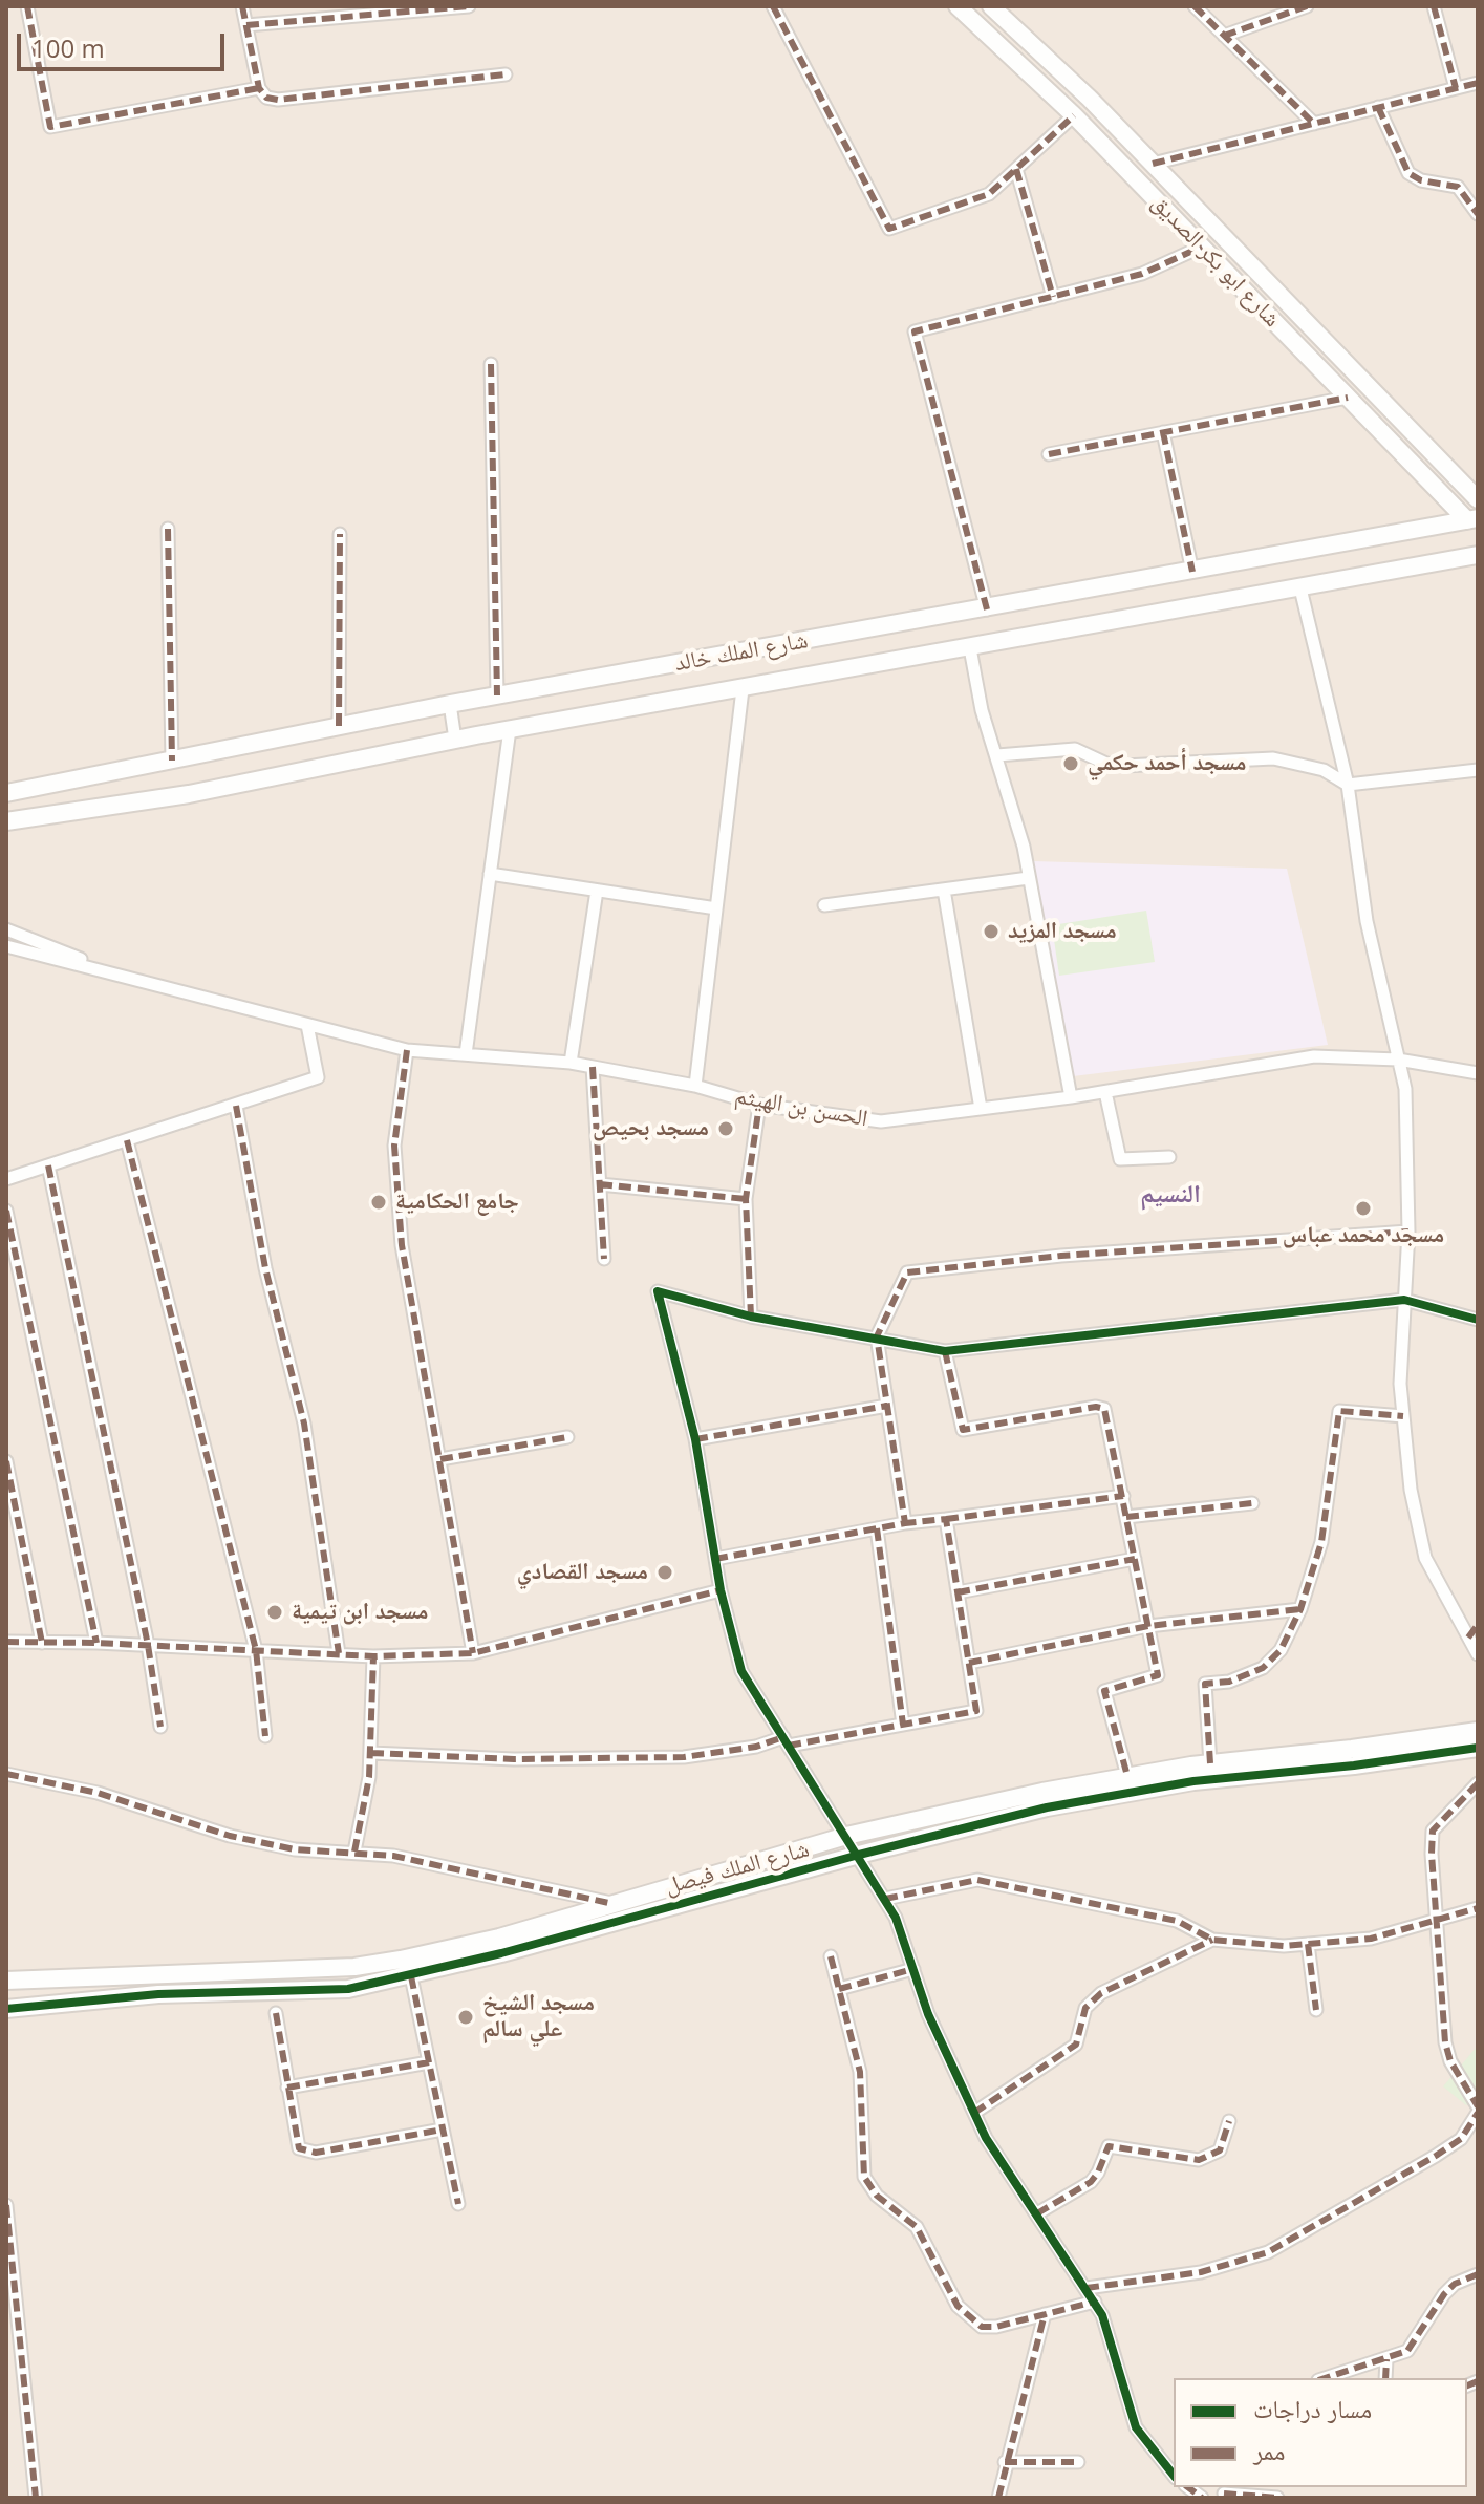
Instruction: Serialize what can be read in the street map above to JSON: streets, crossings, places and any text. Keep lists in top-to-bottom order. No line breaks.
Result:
{"streets":{"main road":["شارع ابو بكر الصديق","شارع الملك خالد","شارع الملك فيصل"],"street":["الحسن بن الهيثم"]},"crossings":[["شارع ابو بكر الصديق","شارع الملك خالد"]],"districts":["النسيم"],"places":["مسجد أحمد حكمي","مسجد المزيد","مسجد بحيص","جامع الحكامية","مسجد محمد عباس","مسجد القصادي","مسجد ابن تيمية","مسجد الشيخ علي سالم"],"legend":["مسار دراجات","ممر"],"scale_bar":"100 m"}
